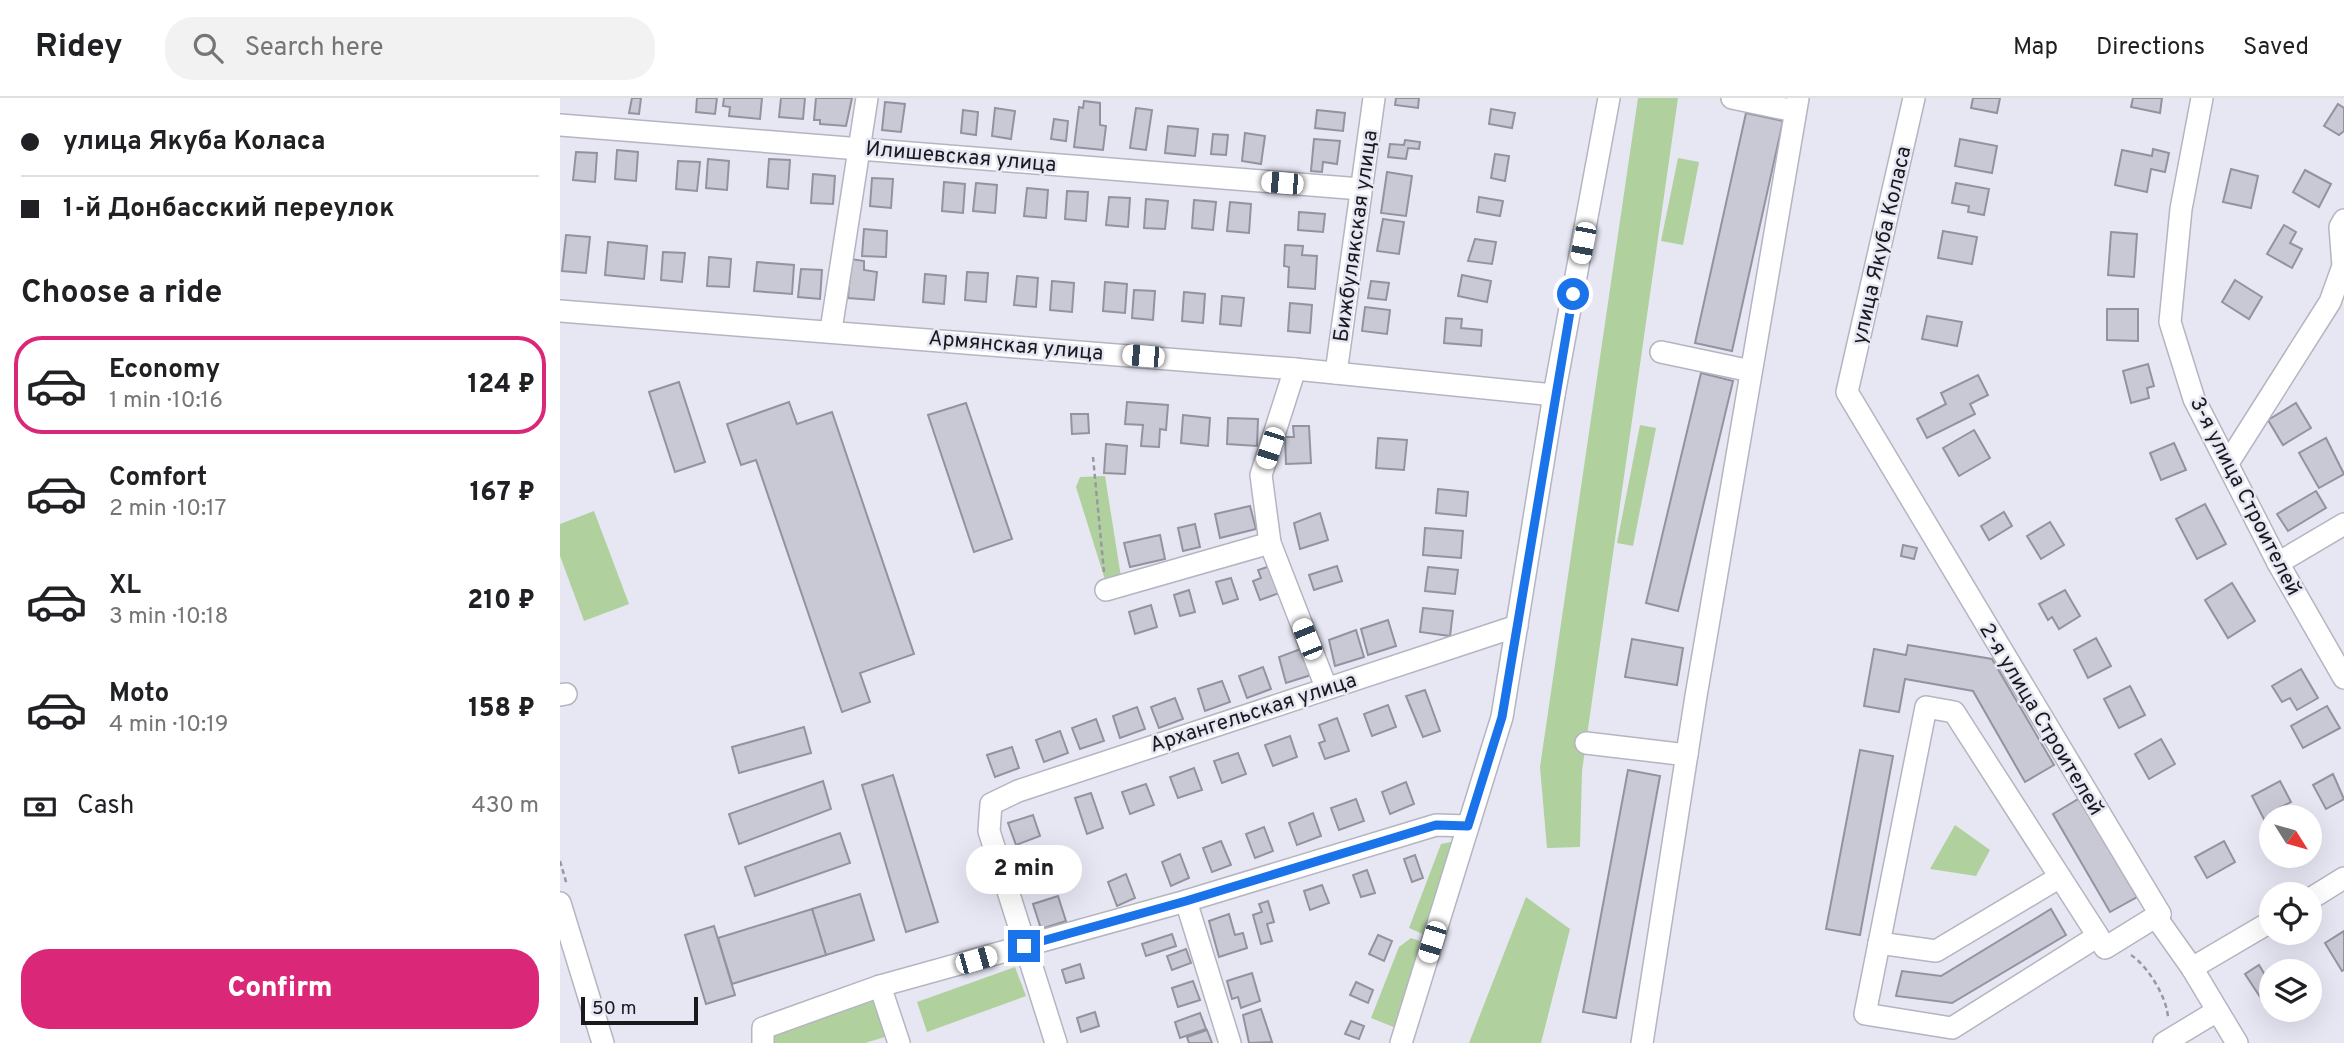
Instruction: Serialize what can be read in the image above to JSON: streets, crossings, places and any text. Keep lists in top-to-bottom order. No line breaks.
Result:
{"streets":{"street":["Илишевская улица","Бижбулякская улица","улица Якуба Коласа","Армянская улица","3-я улица Строителей","Архангельская улица","2-я улица Строителей"]},"crossings":[["Илишевская улица","Бижбулякская улица"],["Бижбулякская улица","Армянская улица"],["улица Якуба Коласа","2-я улица Строителей"]],"scale_bar":"50 m","north":"bottom right","page":{"header":"Ridey","search":"Search here","nav":["Map","Directions","Saved"],"banner":["улица Якуба Коласа","1-й Донбасский переулок"],"heading":"Choose a ride","list":[{"name":"Economy","note":"1 min · 10:16","value":"124 ₽"},{"name":"Comfort","note":"2 min · 10:17","value":"167 ₽"},{"name":"XL","note":"3 min · 10:18","value":"210 ₽"},{"name":"Moto","note":"4 min · 10:19","value":"158 ₽"}],"pay":["Cash","430 m"],"bubble":"2 min","buttons":"Confirm","scale":"50 m"}}
